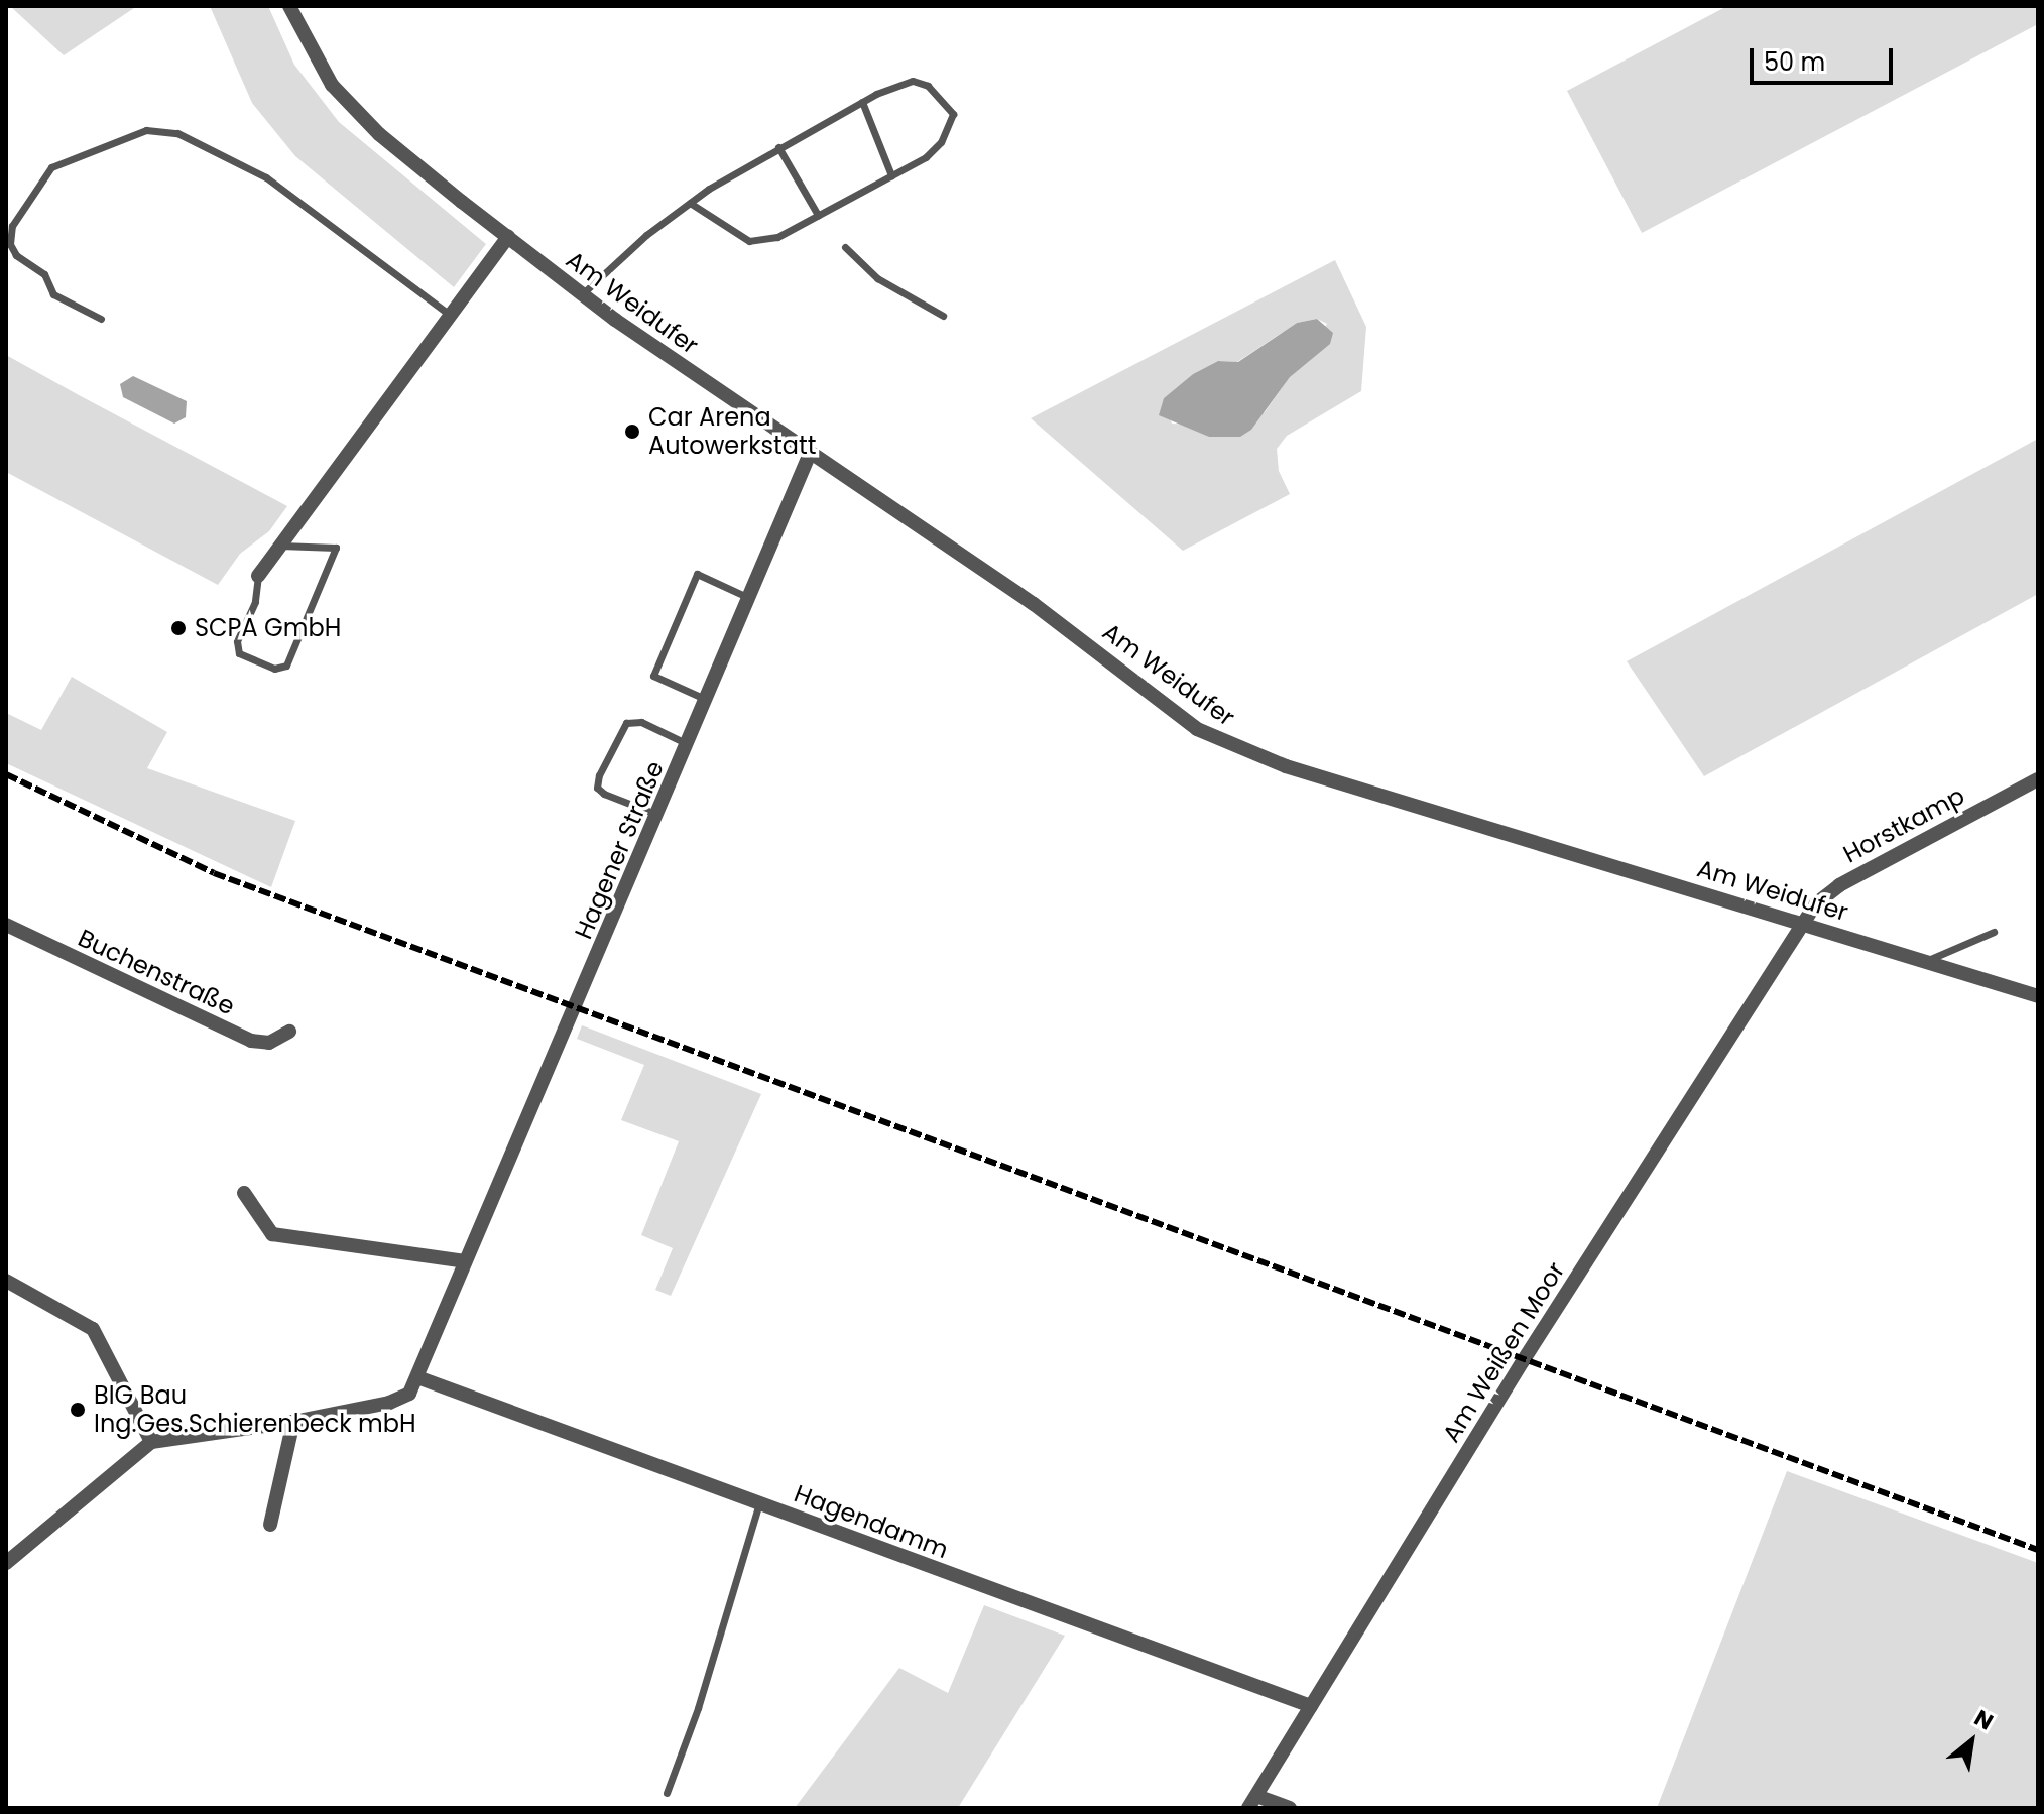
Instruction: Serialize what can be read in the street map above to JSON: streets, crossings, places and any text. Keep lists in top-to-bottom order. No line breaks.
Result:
{"streets":{"street":["Am Weidufer","Horstkamp","Hagener Straße","Buchenstraße","Am Weißen Moor","Hagendamm"]},"crossings":[["Am Weidufer","Horstkamp"],["Am Weidufer","Hagener Straße"],["Am Weidufer","Am Weißen Moor"],["Horstkamp","Am Weißen Moor"],["Hagener Straße","Hagendamm"],["Am Weißen Moor","Hagendamm"]],"places":["Car Arena Autowerkstatt","SCPA GmbH","BIG Bau Ing.Ges.Schierenbeck mbH"],"scale_bar":"50 m","north":"top right"}
